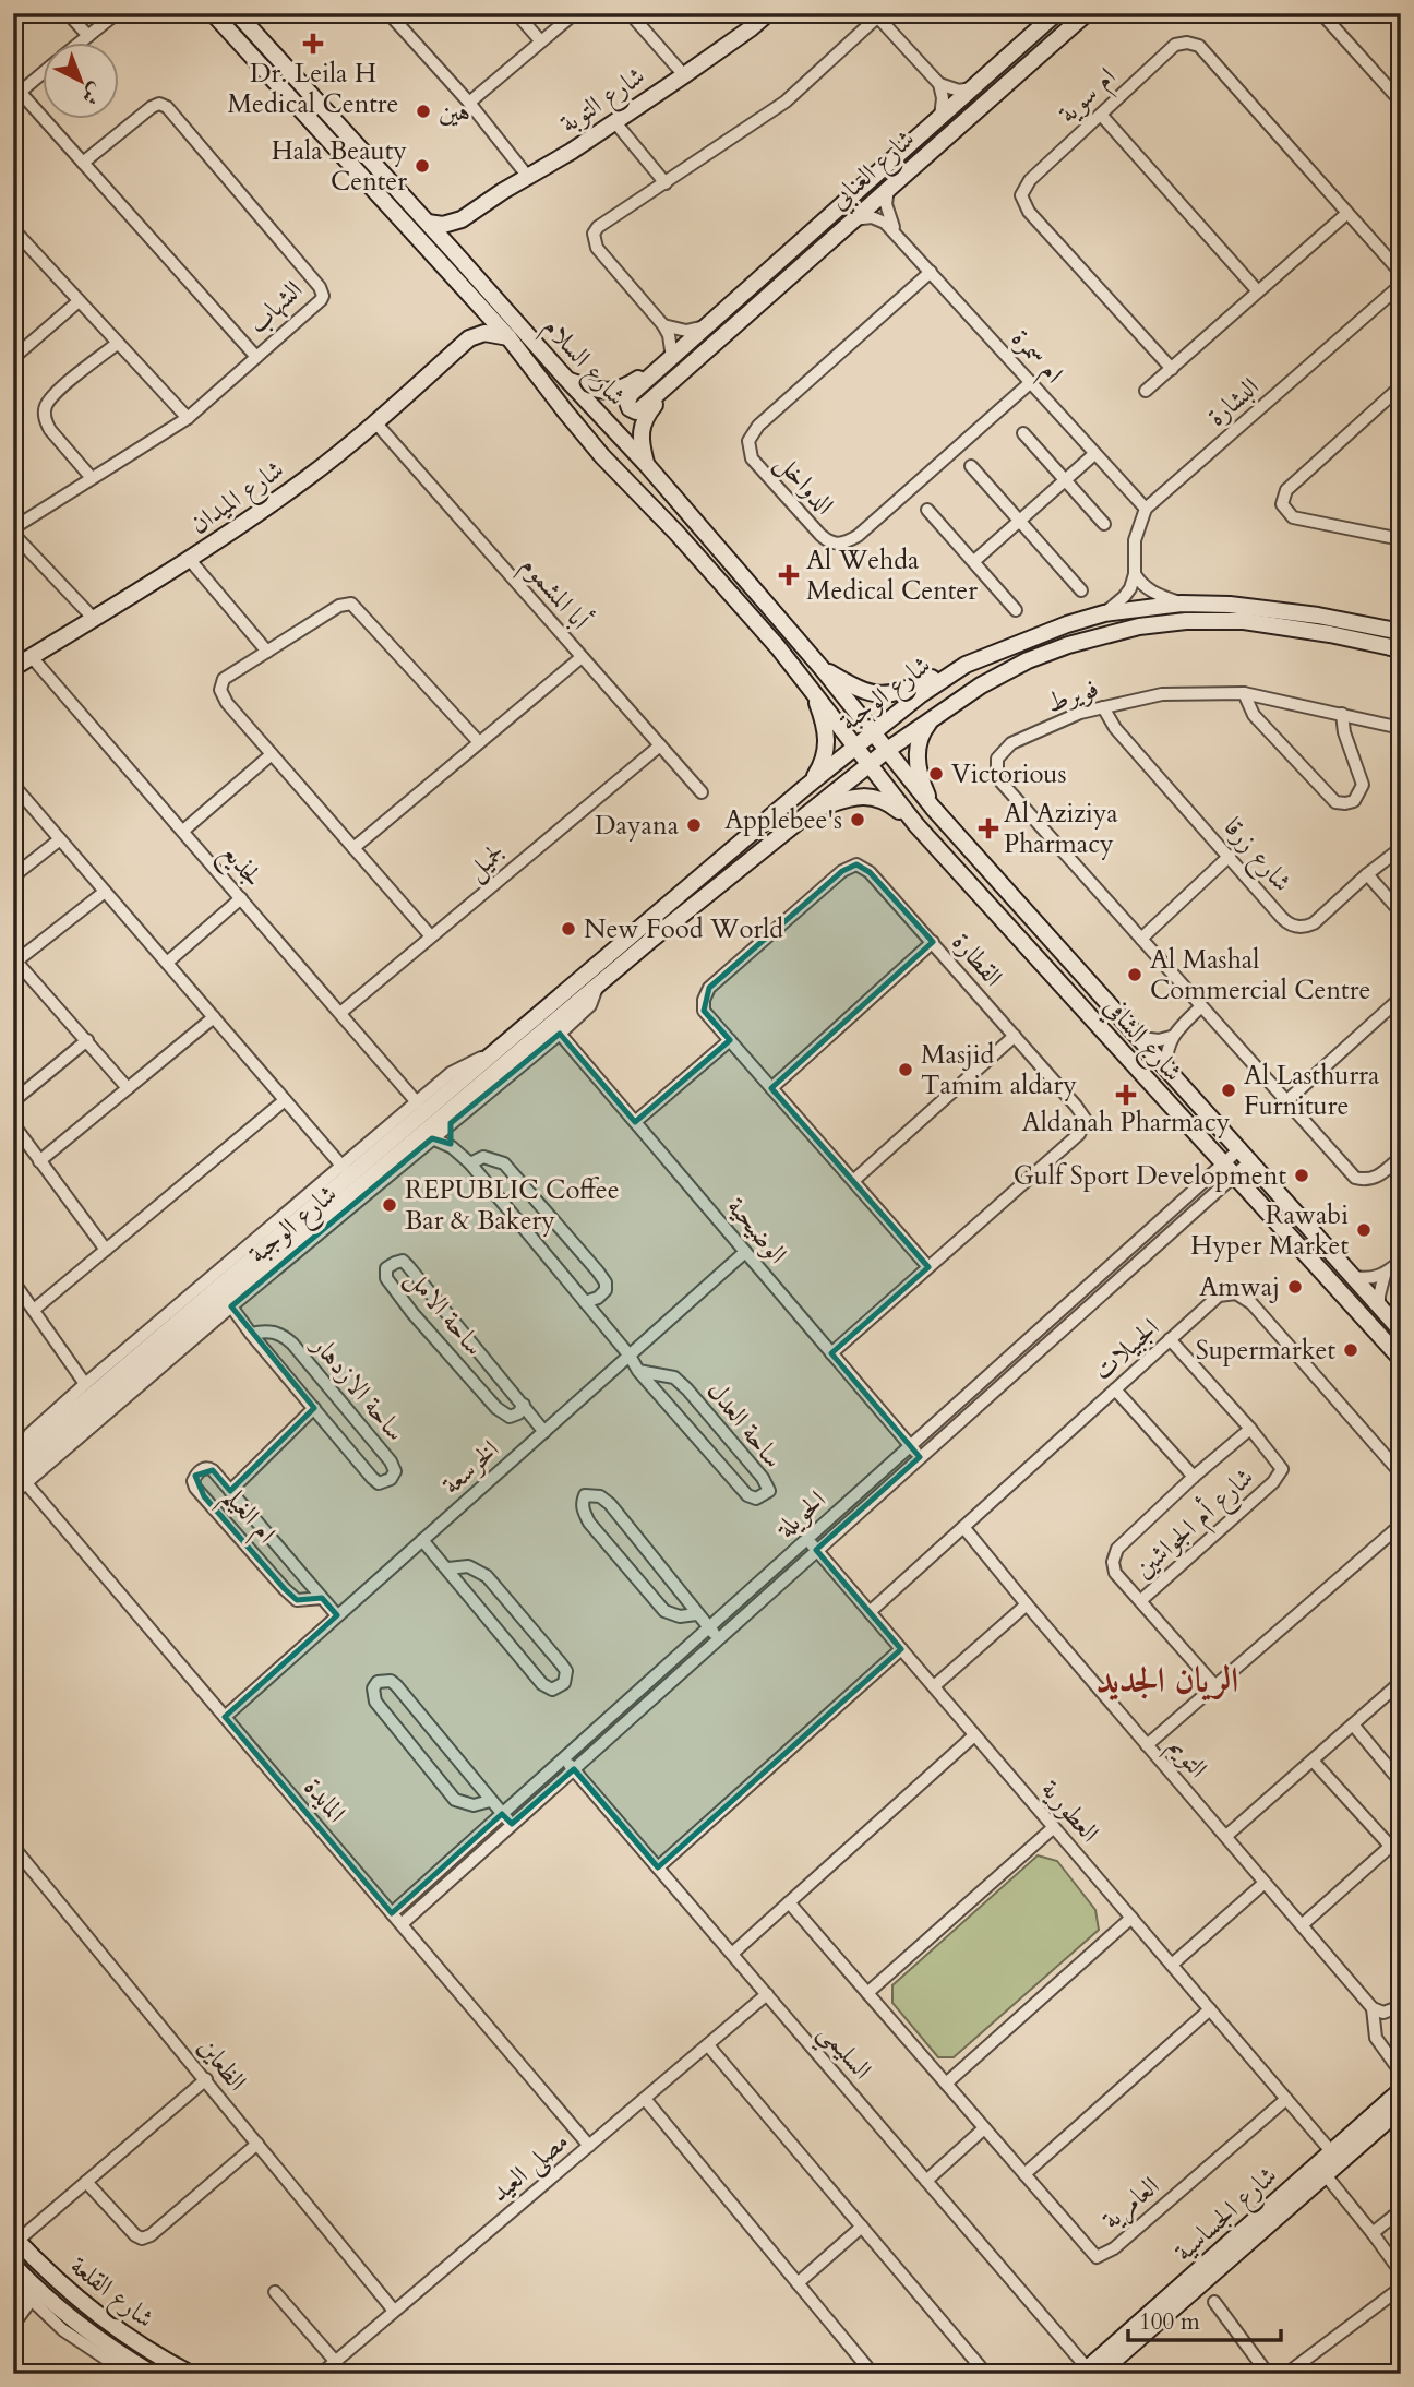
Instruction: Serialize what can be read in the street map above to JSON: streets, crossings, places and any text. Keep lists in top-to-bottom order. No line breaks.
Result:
{"streets":{"street":["ام سوية","شارع التوبة","شارع العنابي","الشهاب","ام سمرة","شارع السلام","البشارة","الدواخل","شارع الميدان","أبا المشموم","شارع الوجبة","فويرط","شارع زرقا","لجميل","لجذيع","القطارة","شارع الشافي","الوضيحية","ساحة الامل","الجبيلات","ساحة الازدهار","ساحة العدل","الخرسعة","الحويلة","ام الغيلم","شارع أم الجواشين","التويم","المايدة","العطورية","السليمي","الظعاين","مصلى العيد","العامرية","شارع الجساسية","شارع القلعة"]},"crossings":[["شارع التوبة","شارع السلام"],["شارع العنابي","ام سمرة"],["ام سمرة","البشارة"],["ام سمرة","الدواخل"],["شارع السلام","شارع الوجبة"],["شارع السلام","شارع الشافي"],["شارع الميدان","أبا المشموم"],["شارع الميدان","لجذيع"],["أبا المشموم","لجميل"],["شارع الوجبة","لجذيع"],["شارع الوجبة","شارع الشافي"],["شارع الوجبة","الوضيحية"],["شارع الوجبة","ساحة الازدهار"],["شارع الوجبة","المايدة"],["فويرط","شارع زرقا"],["لجميل","لجذيع"],["القطارة","الوضيحية"],["شارع الشافي","الحويلة"],["الوضيحية","الخرسعة"],["الوضيحية","الحويلة"],["ساحة الامل","الخرسعة"],["الجبيلات","شارع أم الجواشين"],["الجبيلات","التويم"],["الجبيلات","العطورية"],["ساحة العدل","الخرسعة"],["الخرسعة","ام الغيلم"],["الخرسعة","المايدة"],["الحويلة","المايدة"],["الحويلة","العطورية"],["الحويلة","السليمي"],["المايدة","مصلى العيد"],["العطورية","العامرية"],["العطورية","شارع الجساسية"],["السليمي","مصلى العيد"],["السليمي","شارع الجساسية"],["الظعاين","مصلى العيد"]],"districts":["الريان الجديد"],"places":{"health":["Dr. Leila H Medical Centre","Al Wehda Medical Center","Al Aziziya Pharmacy","Aldanah Pharmacy"],"other":["هين","Hala Beauty Center","Victorious","Applebee's","Dayana","New Food World","Al Mashal Commercial Centre","Masjid Tamim aldary","Al Lasthurra Furniture","Gulf Sport Development","REPUBLIC Coffee Bar & Bakery","Rawabi Hyper Market","Amwaj","Supermarket"]},"scale_bar":"100 m","north":"bottom right"}
